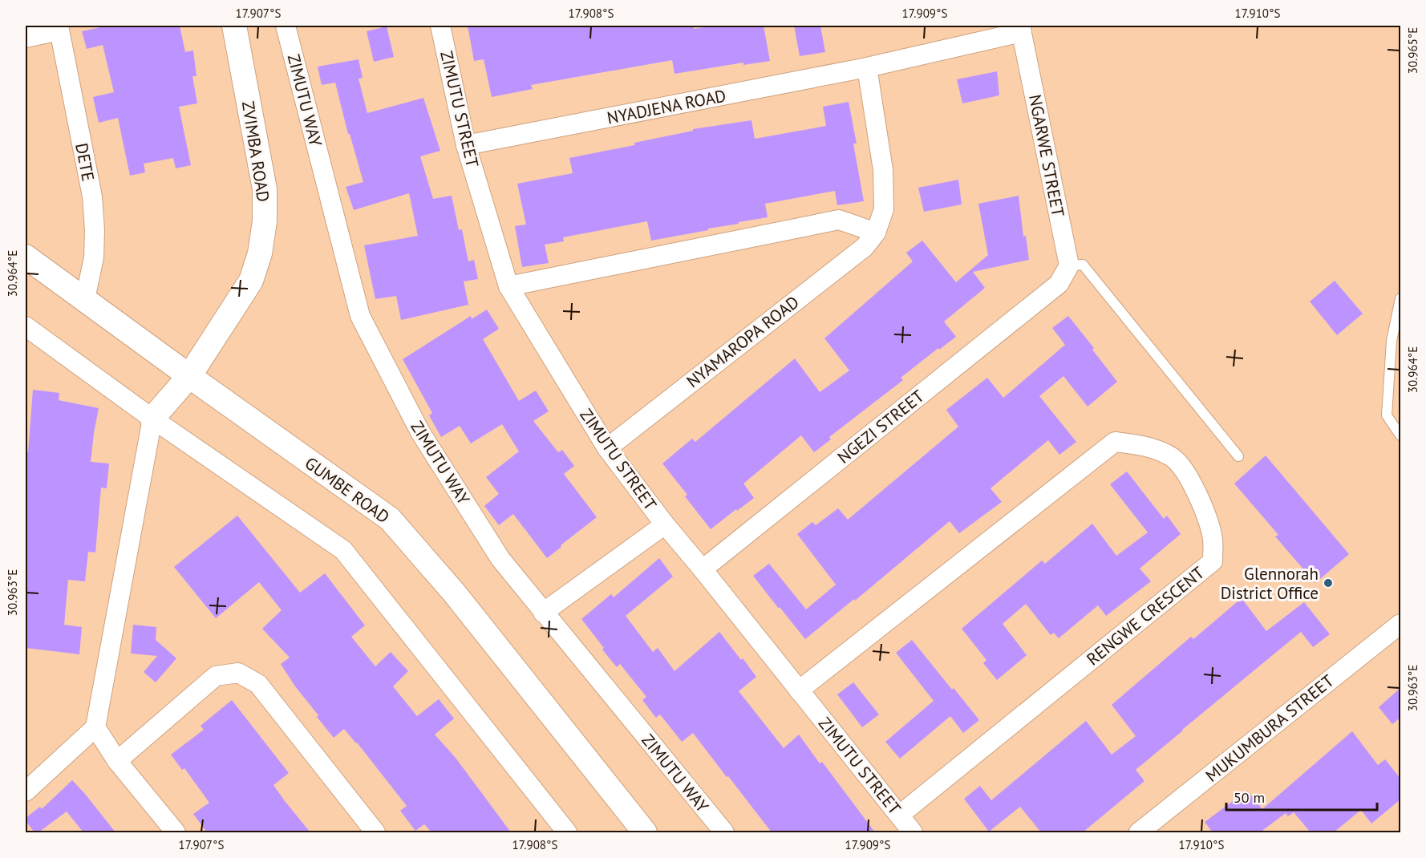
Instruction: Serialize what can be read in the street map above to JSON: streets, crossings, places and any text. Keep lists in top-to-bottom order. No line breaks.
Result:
{"streets":{"street":["ZIMUTU WAY","NYADJENA ROAD","ZIMUTU STREET","ZVIMBA ROAD","NGARWE STREET","DETE","NYAMAROPA ROAD","NGEZI STREET","GUMBE ROAD","RENGWE CRESCENT","MUKUMBURA STREET"]},"crossings":[["NYADJENA ROAD","ZIMUTU STREET"],["NYADJENA ROAD","NGARWE STREET"],["ZIMUTU STREET","NYAMAROPA ROAD"],["ZIMUTU STREET","NGEZI STREET"],["ZIMUTU STREET","RENGWE CRESCENT"],["ZVIMBA ROAD","GUMBE ROAD"],["NGARWE STREET","NGEZI STREET"],["DETE","GUMBE ROAD"]],"places":["Glennorah District Office"],"scale_bar":"50 m","coordinates":["17.907°S","17.908°S","17.909°S","17.910°S","30.965°E","30.964°E","30.963°E"]}
